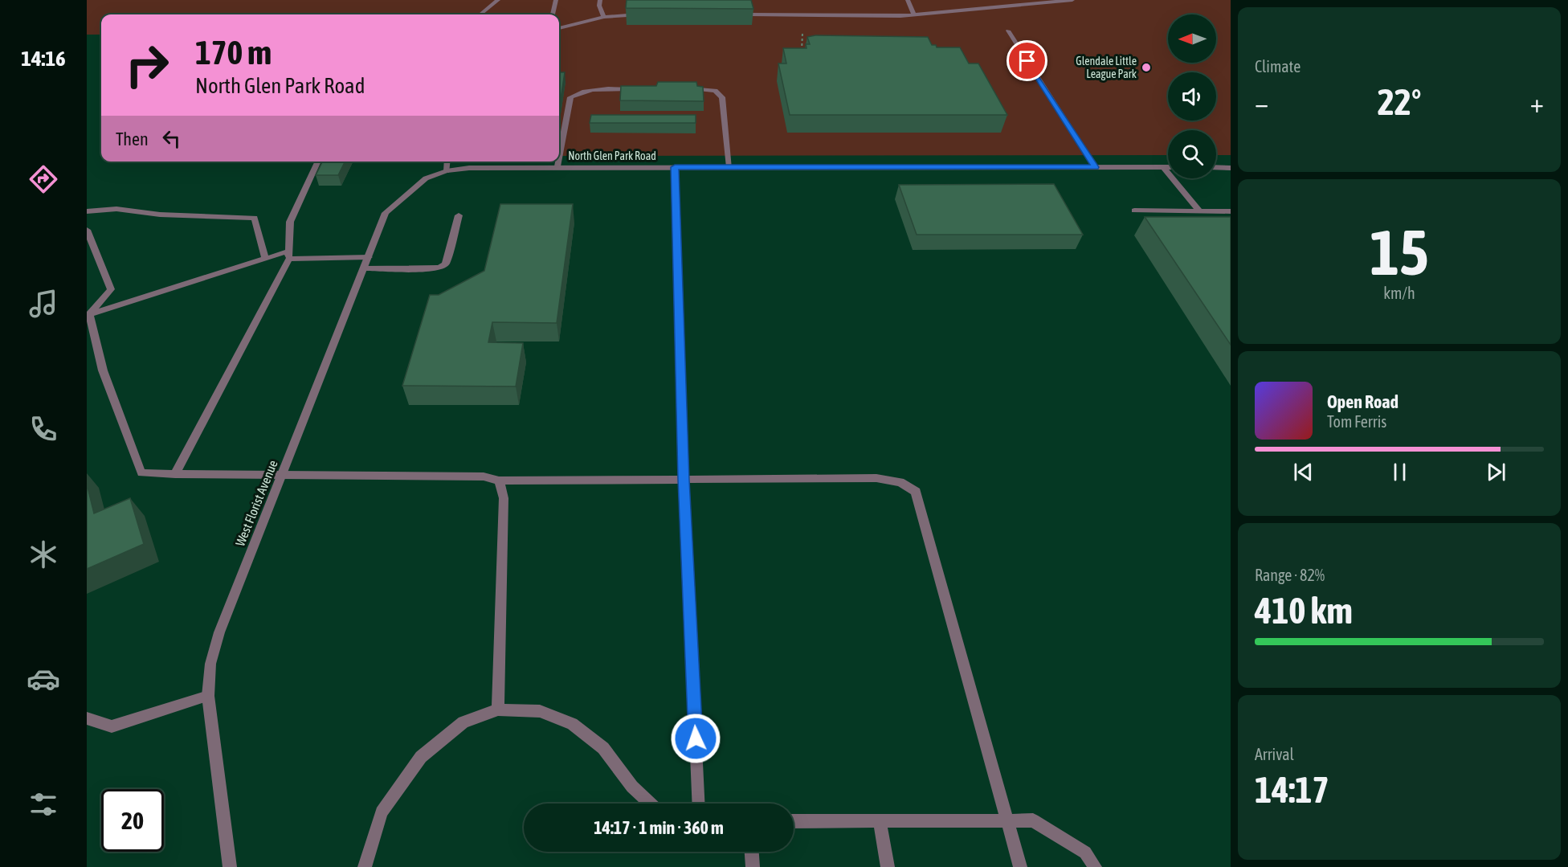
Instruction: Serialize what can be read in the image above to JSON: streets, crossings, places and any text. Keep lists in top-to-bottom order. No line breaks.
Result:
{"streets":{"street":["North Glen Park Road","West Florist Avenue"]},"crossings":[["North Glen Park Road","West Florist Avenue"]],"places":["Glendale Little League Park"],"north":"left","page":{"tabs":"14:16","tile":["Climate",["15","km/h"],["Range · 82%","410 km"],["Arrival","14:17"]],"turn":["170 m","North Glen Park Road"],"heat":["−","22°","+"],"then":"Then","song":["Open Road","Tom Ferris"],"limit":"20","trip":"14:17 · 1 min · 360 m"}}
